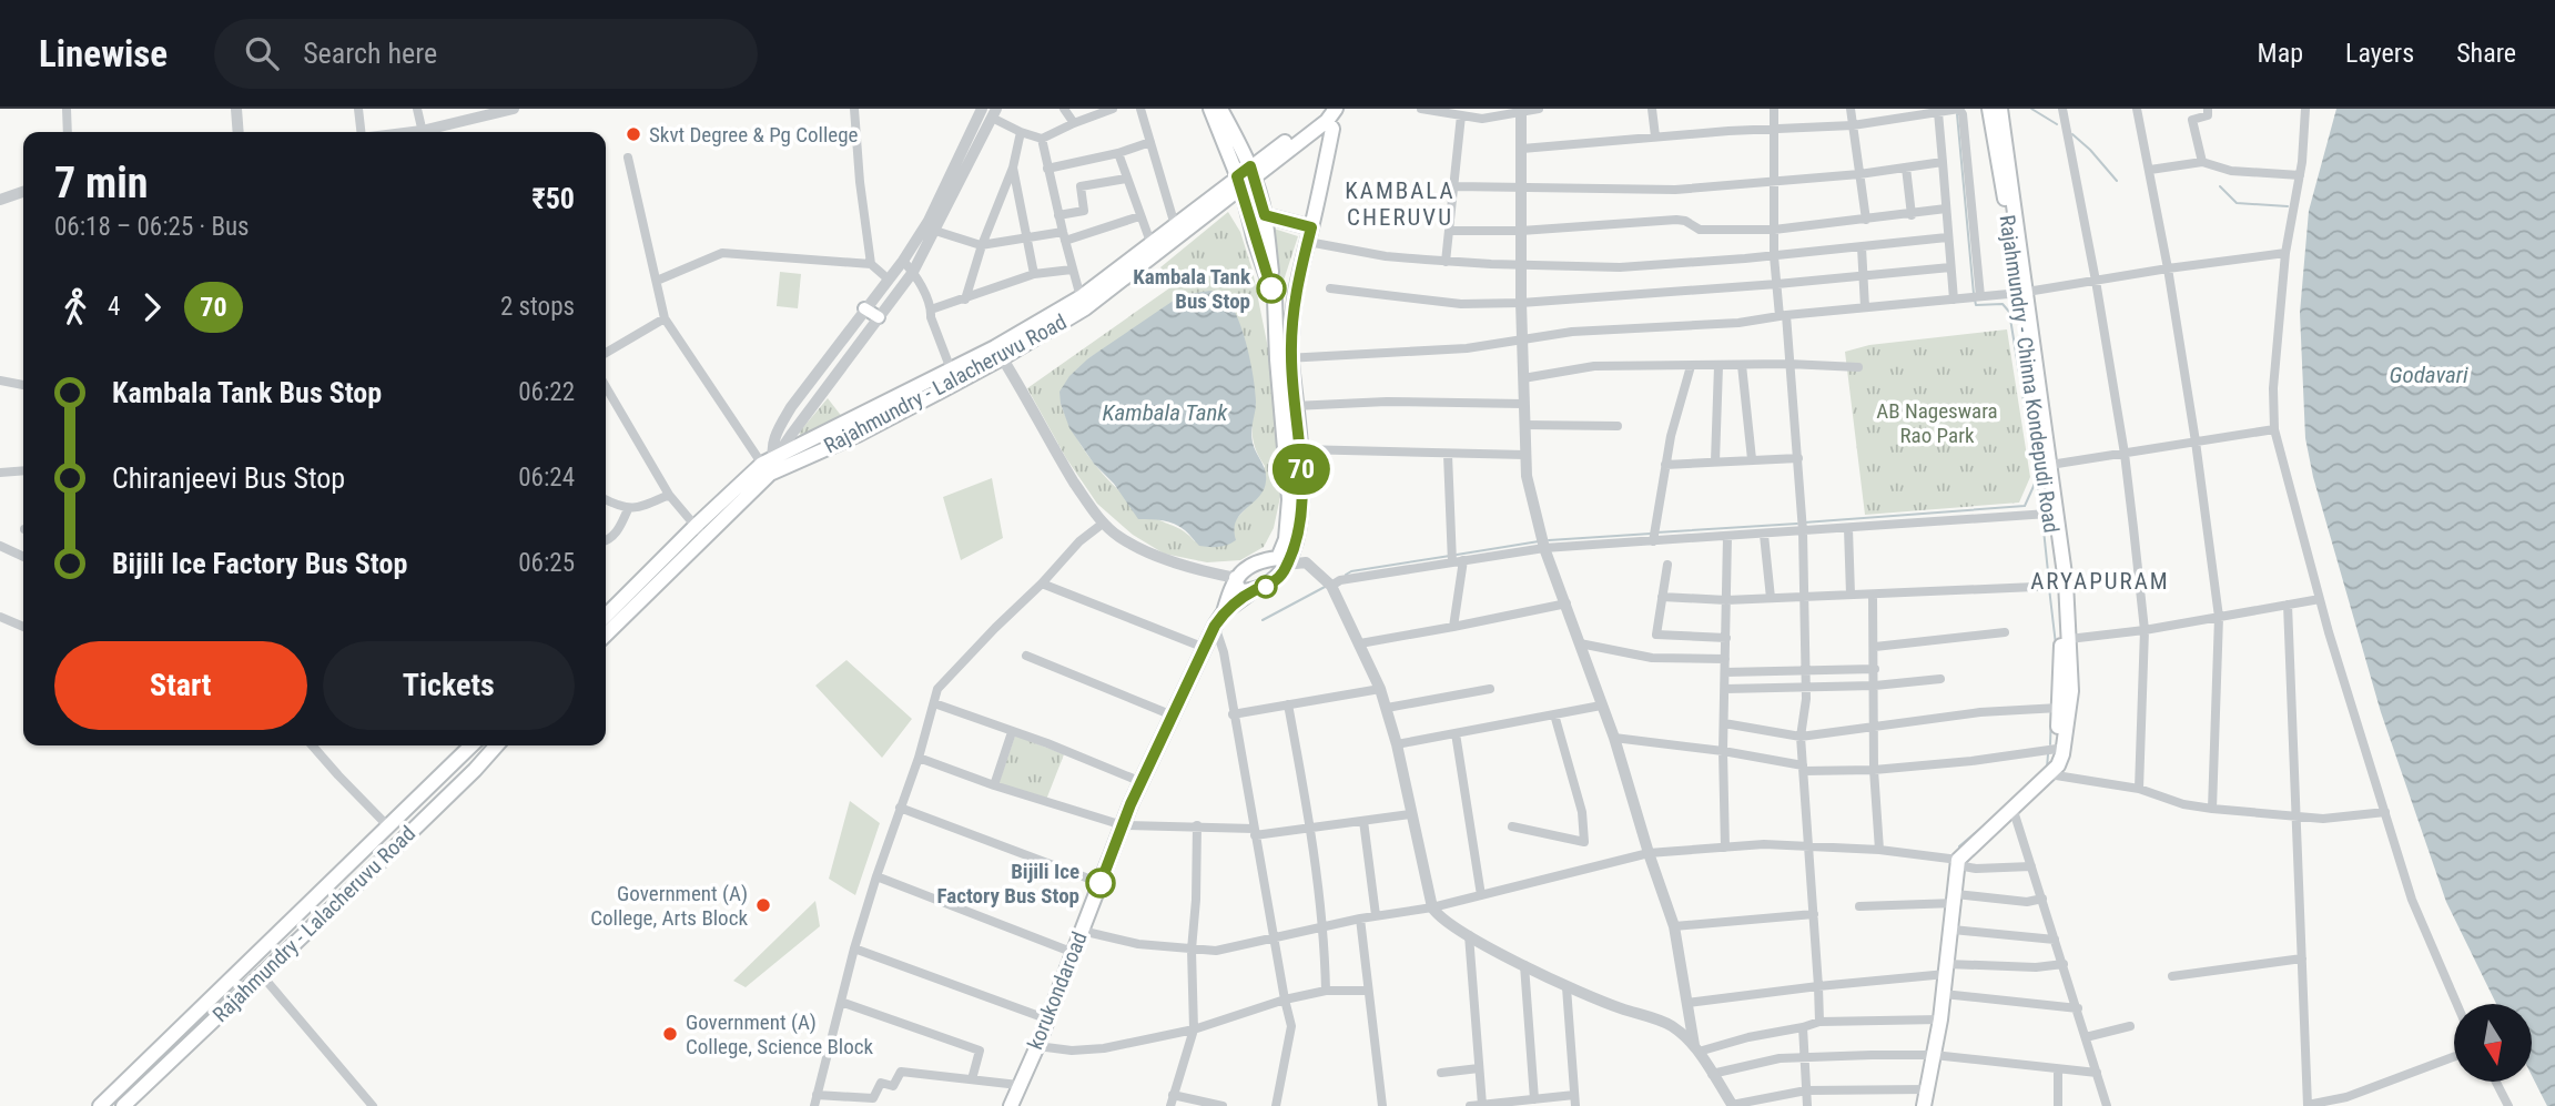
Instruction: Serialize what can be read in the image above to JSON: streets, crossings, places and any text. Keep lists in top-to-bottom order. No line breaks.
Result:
{"streets":{"main road":["Rajahmundry - Chinna Kondepudi Road","Rajahmundry - Lalacheruvu Road","korukondaroad"]},"districts":["KAMBALA CHERUVU","ARYAPURAM"],"water":["Godavari","Kambala Tank"],"parks":["AB Nageswara Rao Park"],"places":["Skvt Degree & Pg College","Kambala Tank Bus Stop","Bijili Ice Factory Bus Stop","Government (A) College, Arts Block","Government (A) College, Science Block"],"lines":["bus line 70"],"north":"bottom","page":{"header":"Linewise","search":"Search here","nav":["Map","Layers","Share"],"on_map":"70","heading":["7 min","06:18 – 06:25 · Bus","₹50"],"legs":["4","70","2 stops"],"list":[{"name":"Kambala Tank Bus Stop","value":"06:22"},{"name":"Chiranjeevi Bus Stop","value":"06:24"},{"name":"Bijili Ice Factory Bus Stop","value":"06:25"}],"buttons":["Start","Tickets"]}}
